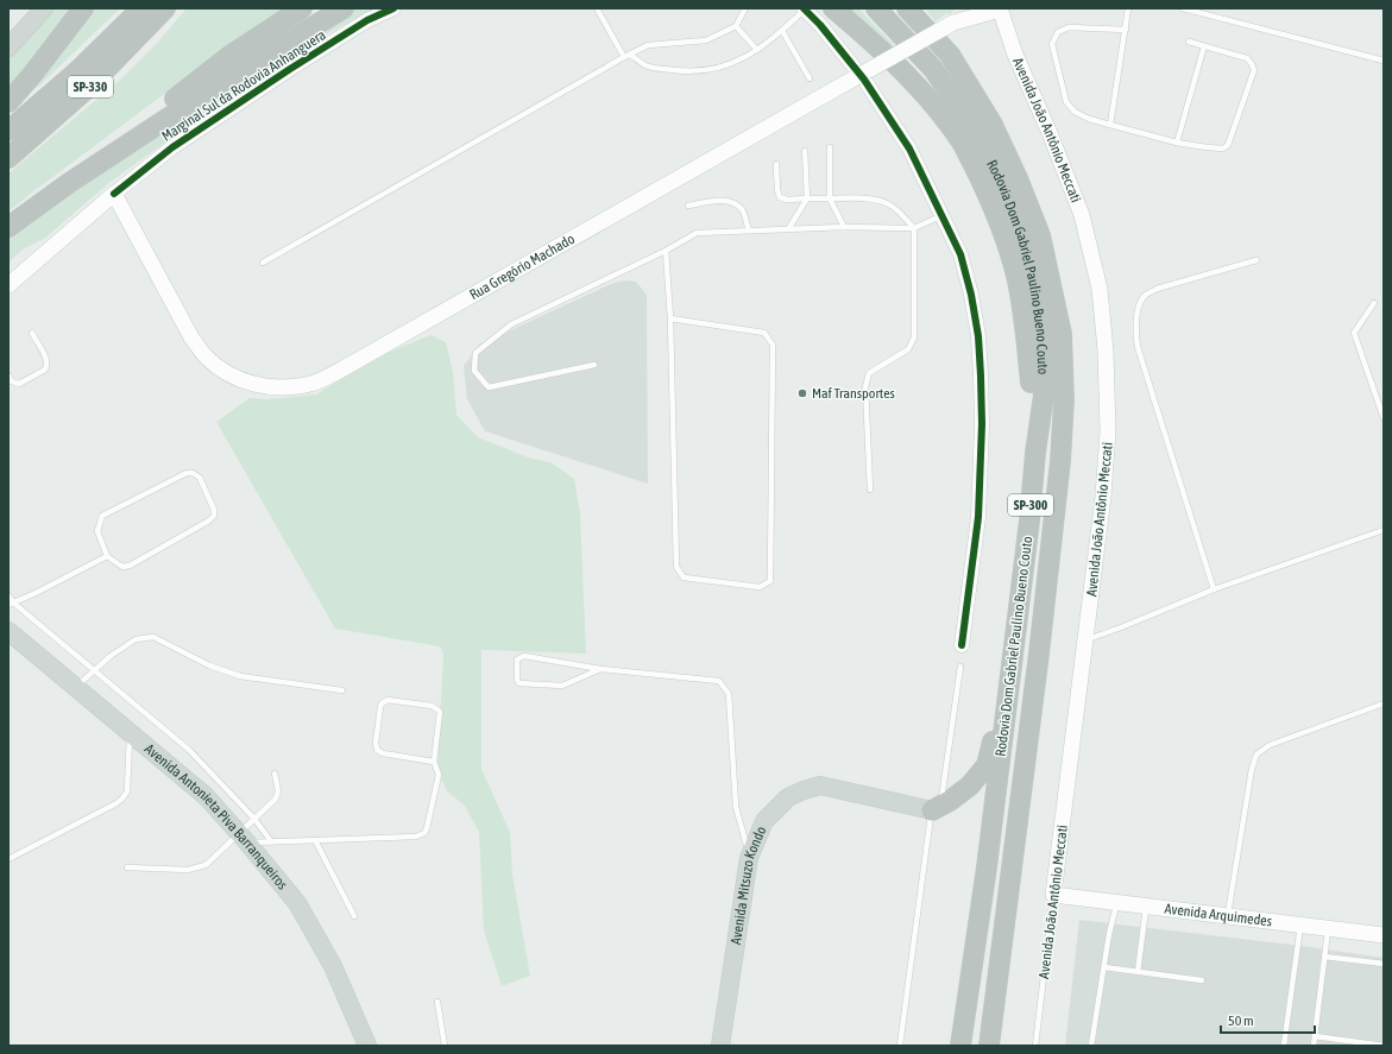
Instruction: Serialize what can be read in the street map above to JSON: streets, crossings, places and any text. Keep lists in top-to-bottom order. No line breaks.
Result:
{"streets":{"highway":["SP-330","Rodovia Dom Gabriel Paulino Bueno Couto","SP-300"],"main road":["Marginal Sul da Rodovia Anhanguera","Avenida João Antônio Meccati","Rua Gregório Machado","Avenida Antonieta Piva Barranqueiros","Avenida Mitsuzo Kondo","Avenida Arquimedes"]},"crossings":[["Marginal Sul da Rodovia Anhanguera","Rua Gregório Machado"],["Avenida João Antônio Meccati","Rua Gregório Machado"],["Avenida João Antônio Meccati","Avenida Arquimedes"]],"places":["Maf Transportes"],"scale_bar":"50 m"}
